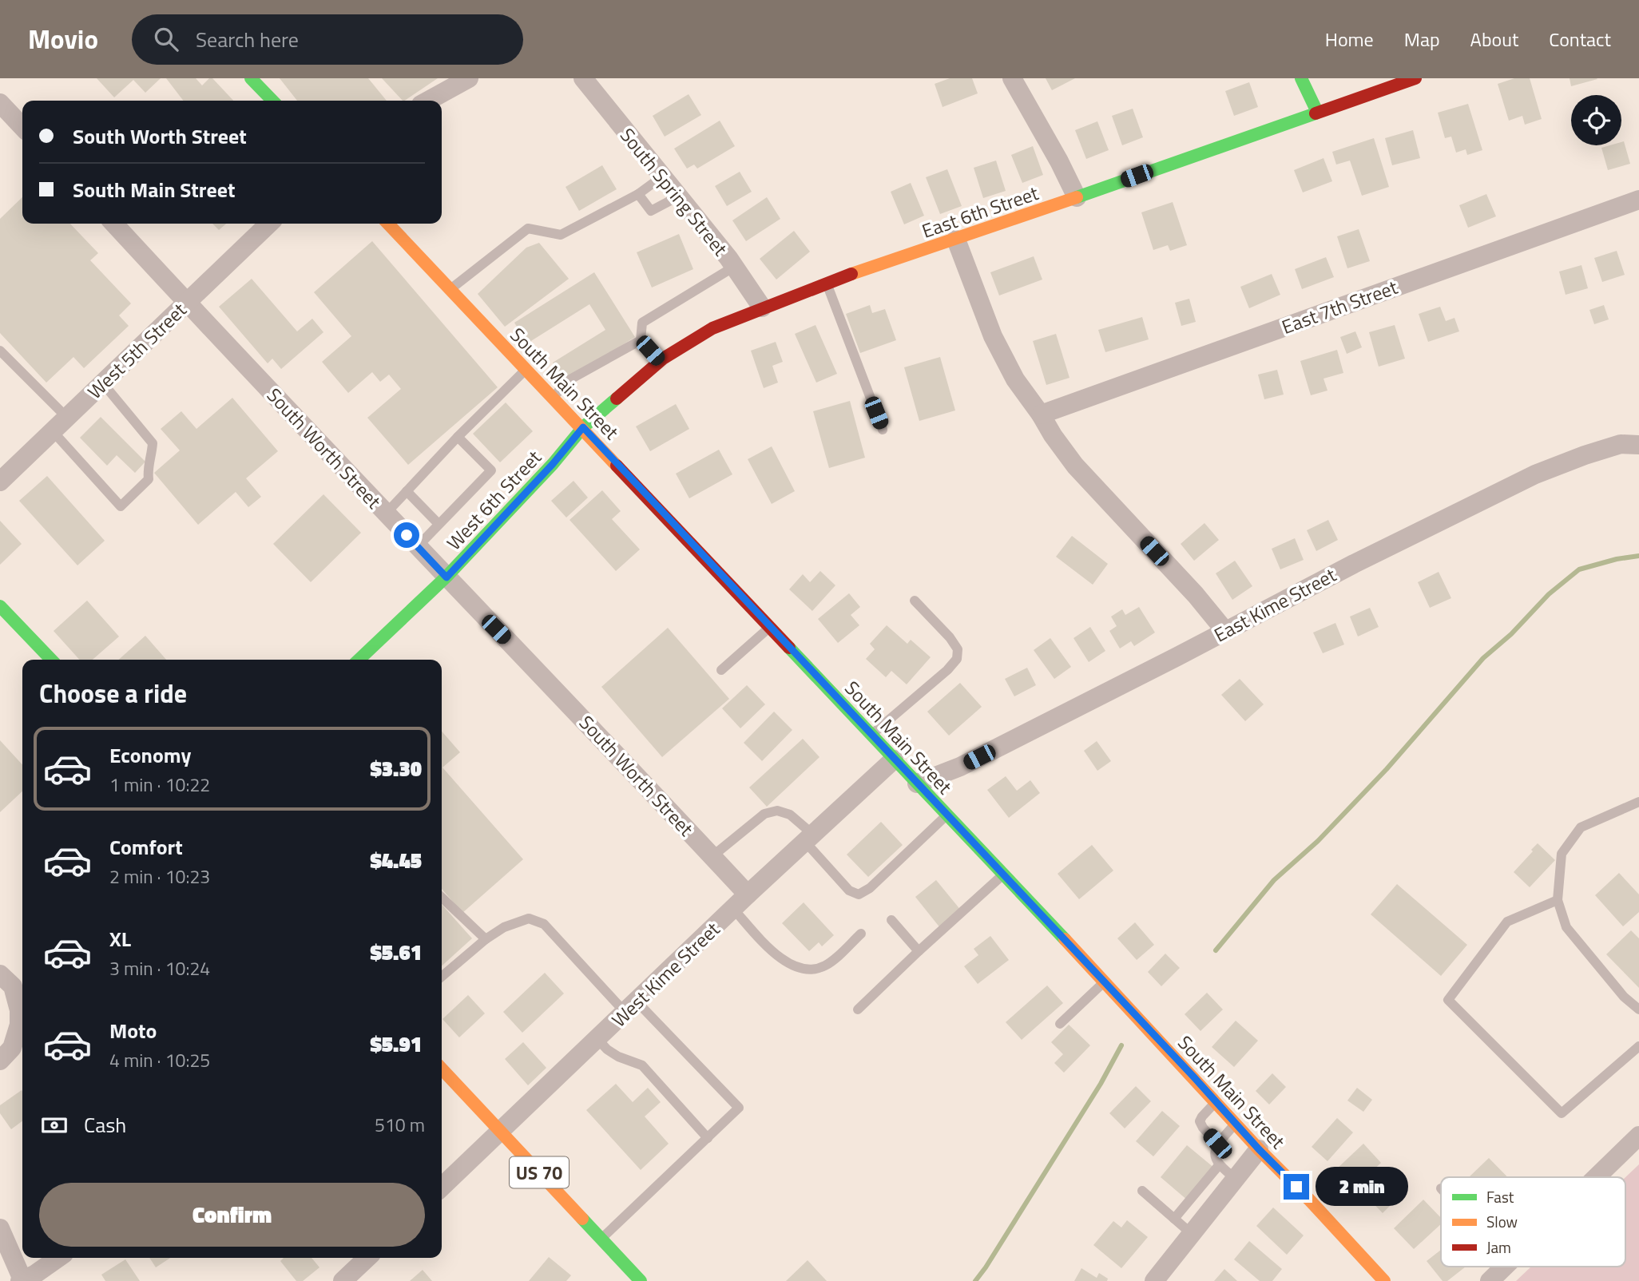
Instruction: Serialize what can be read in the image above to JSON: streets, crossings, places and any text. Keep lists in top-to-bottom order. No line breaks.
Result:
{"streets":{"street":["South Spring Street","East 6th Street","East 7th Street","West 5th Street","South Main Street","South Worth Street","West 6th Street","East Kime Street","West Kime Street","US 70"]},"crossings":[["South Spring Street","East 6th Street"],["East 6th Street","South Main Street"],["East 6th Street","West 6th Street"],["West 5th Street","South Worth Street"],["South Main Street","West 6th Street"],["South Main Street","East Kime Street"],["South Main Street","West Kime Street"],["South Worth Street","West 6th Street"],["South Worth Street","West Kime Street"],["West Kime Street","US 70"]],"legend":["Fast","Slow","Jam"],"page":{"header":"Movio","search":"Search here","nav":["Home","Map","About","Contact"],"banner":["South Worth Street","South Main Street"],"heading":"Choose a ride","list":[{"name":"Economy","note":"1 min · 10:22","value":"$3.30"},{"name":"Comfort","note":"2 min · 10:23","value":"$4.45"},{"name":"XL","note":"3 min · 10:24","value":"$5.61"},{"name":"Moto","note":"4 min · 10:25","value":"$5.91"}],"pay":["Cash","510 m"],"bubble":"2 min","buttons":"Confirm"}}
